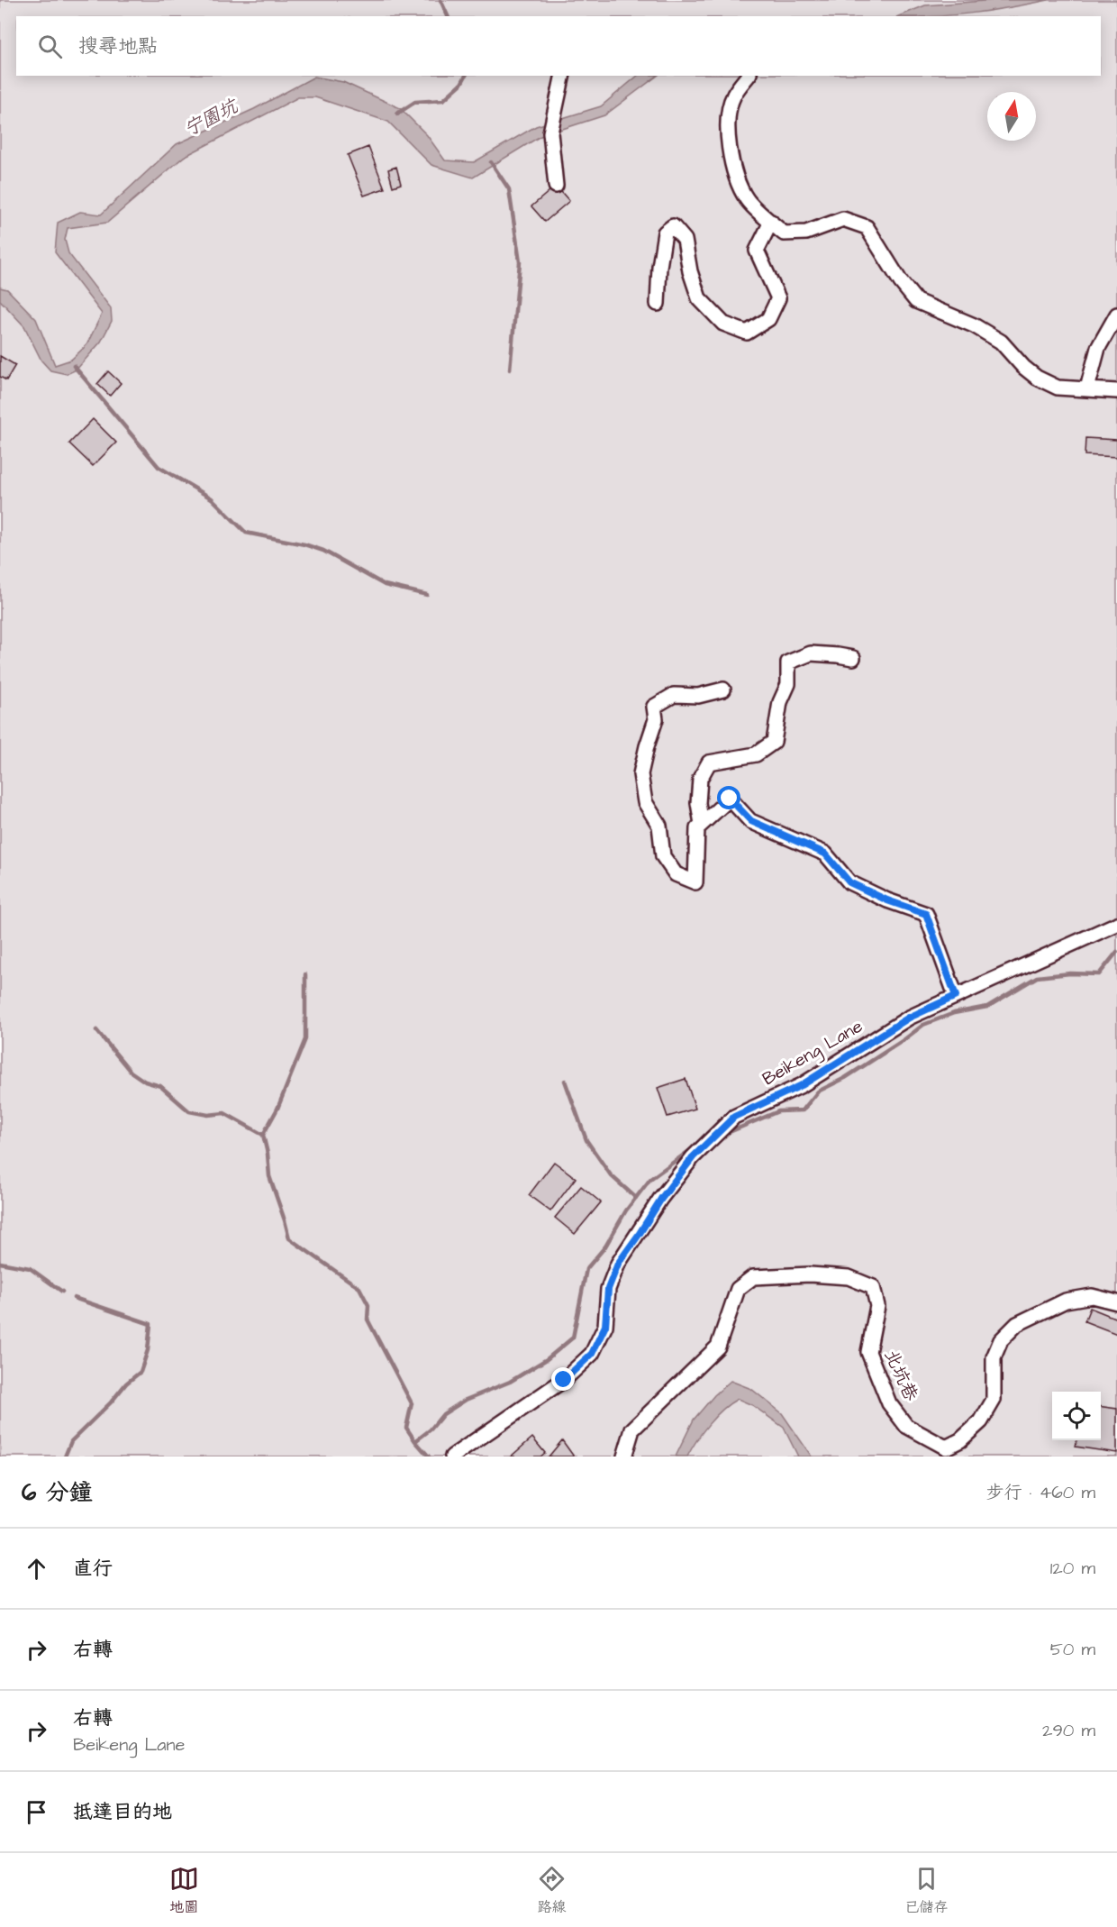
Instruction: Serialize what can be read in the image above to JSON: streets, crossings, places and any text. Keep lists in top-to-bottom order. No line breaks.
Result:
{"streets":{"street":["Beikeng Lane","北坑巷"]},"water":["宁園坑"],"north":"top","page":{"search":"搜尋地點","heading":["6 分鐘","步行 · 460 m"],"list":[["直行","120 m"],["右轉","50 m"],["右轉","Beikeng Lane","290 m"],"抵達目的地"],"nav":["地圖","路線","已儲存"]}}
